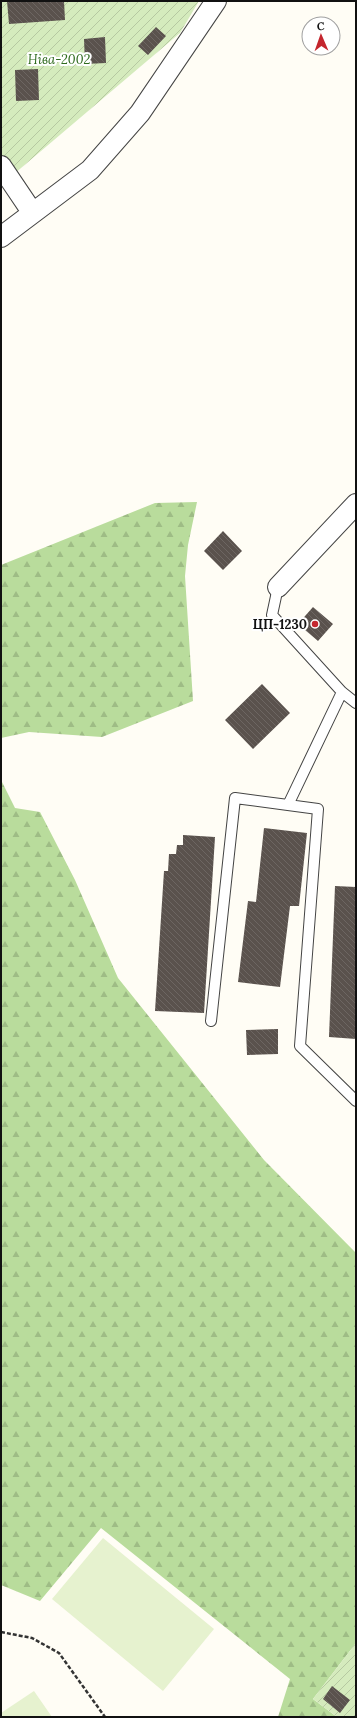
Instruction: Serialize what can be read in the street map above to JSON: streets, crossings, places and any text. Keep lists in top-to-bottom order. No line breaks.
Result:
{"parks":["Ніва-2002"],"places":["ЦП-1230"],"north":"top"}
